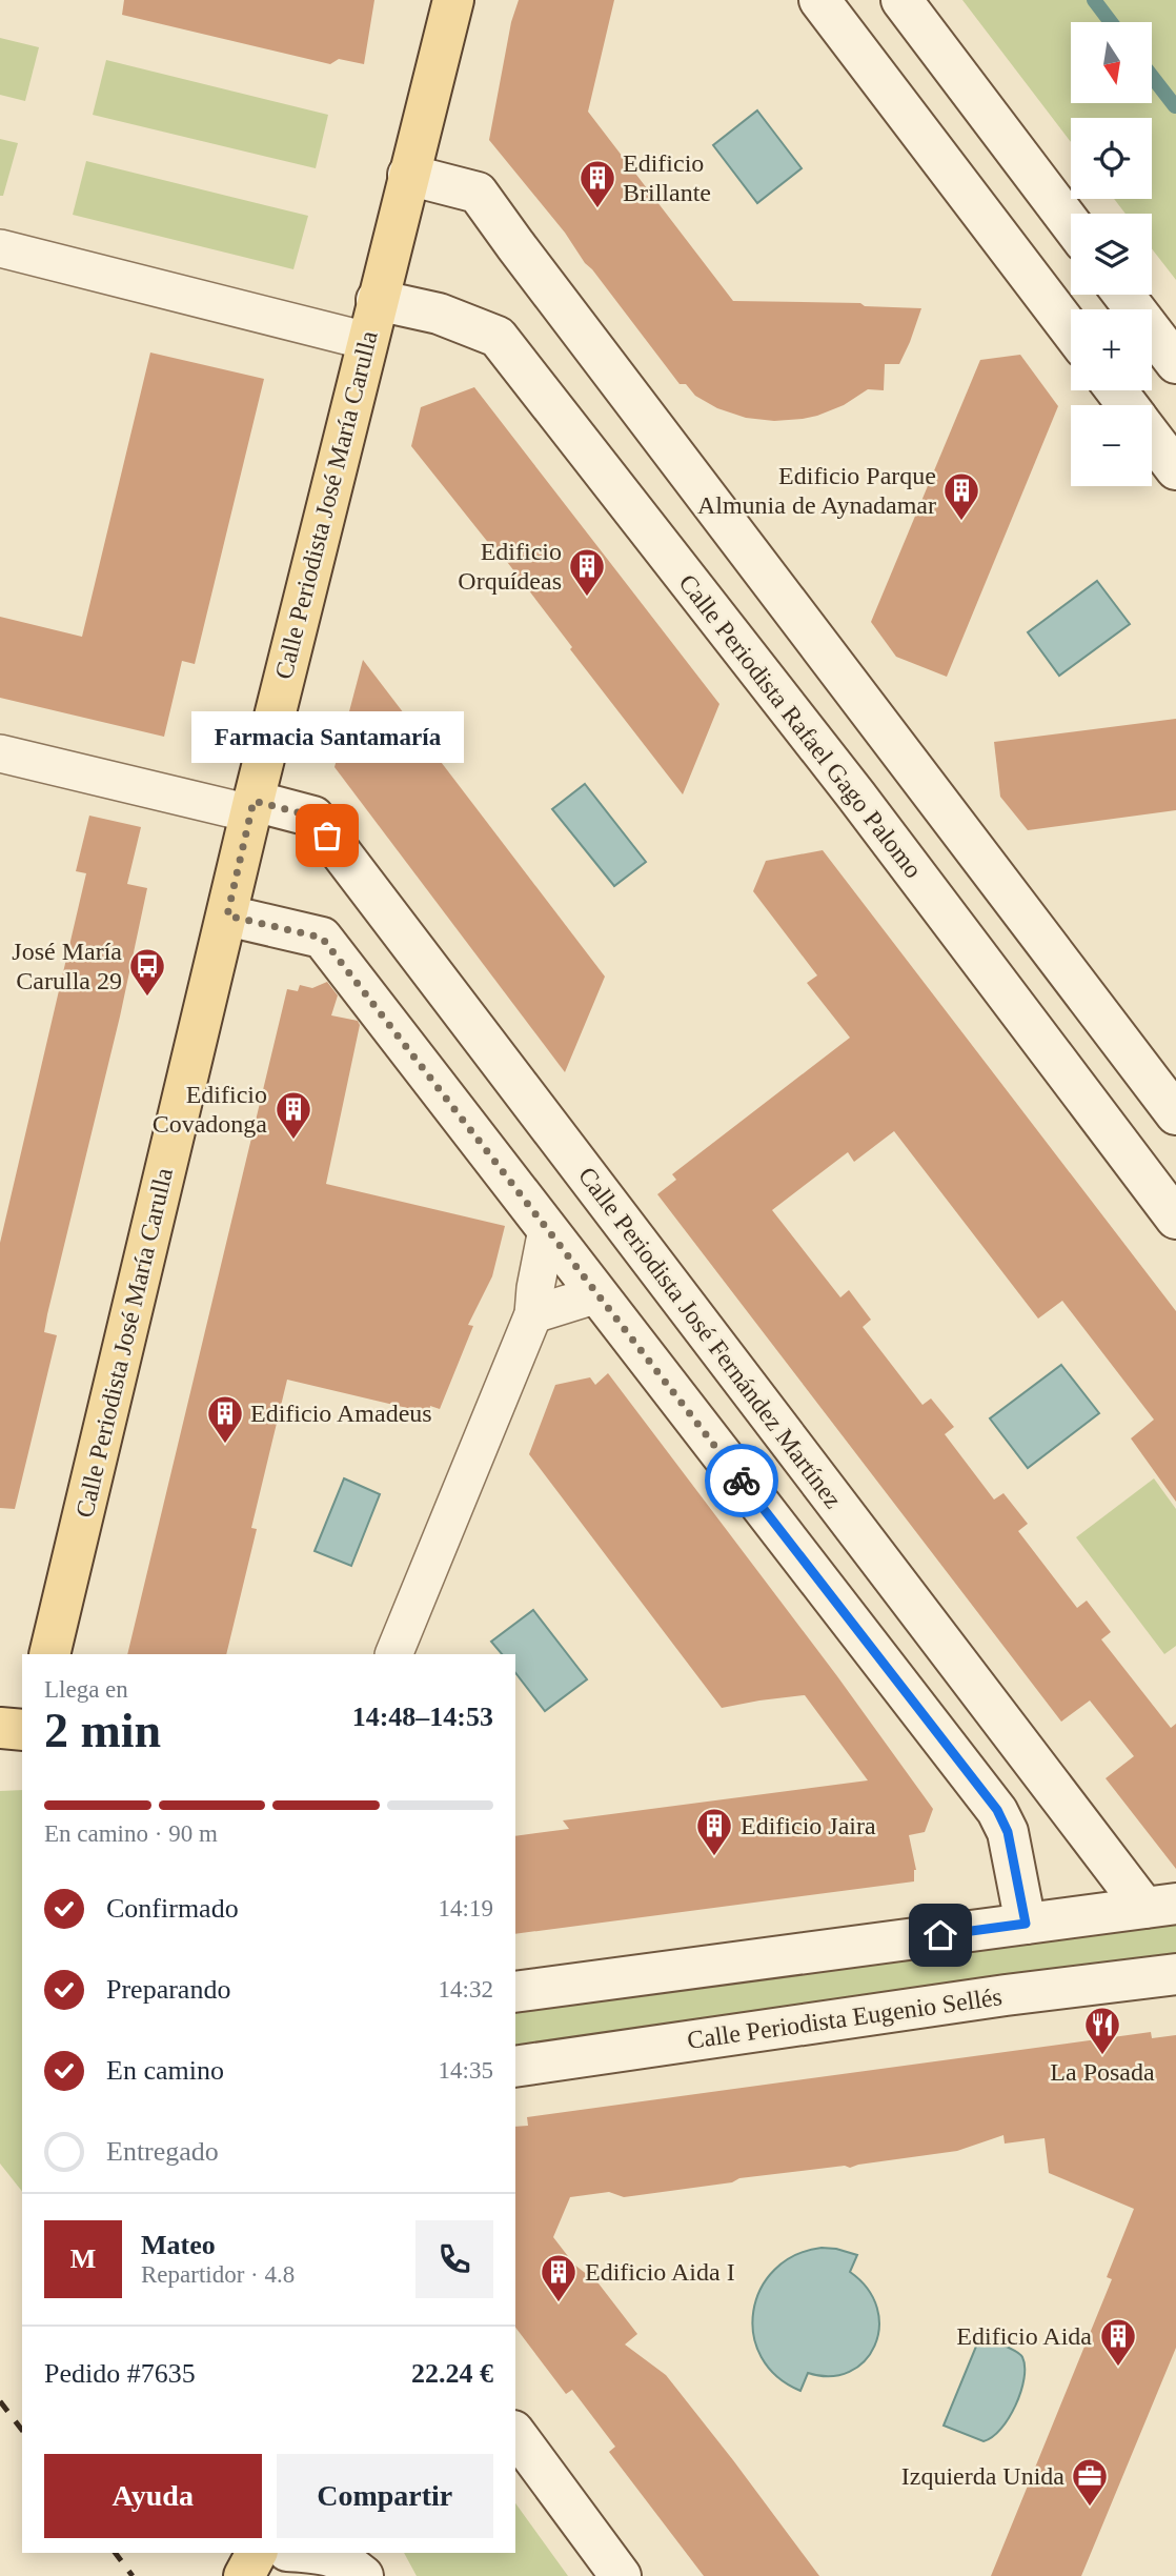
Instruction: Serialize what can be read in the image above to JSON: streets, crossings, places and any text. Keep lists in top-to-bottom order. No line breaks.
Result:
{"streets":{"main road":["Calle Periodista José María Carulla"],"street":["Calle Periodista Rafael Gago Palomo","Calle Periodista José Fernández Martínez","Calle Periodista Eugenio Sellés"]},"crossings":[["Calle Periodista José María Carulla","Calle Periodista Rafael Gago Palomo"],["Calle Periodista José María Carulla","Calle Periodista José Fernández Martínez"]],"places":{"building":["Edificio Brillante","Edificio Parque Almunia de Aynadamar","Edificio Orquídeas","Edificio Covadonga","Edificio Amadeus","Edificio Jaira","Edificio Aida I","Edificio Aida"],"other":["Farmacia Santamaría"],"bus stop":["José María Carulla 29"],"restaurant":["La Posada"],"office":["Izquierda Unida"]},"north":"bottom","page":{"map_buttons":["+","−"],"bubble":"Farmacia Santamaría","heading":["2 min","Llega en","14:48–14:53"],"panel":["Mateo","Repartidor · 4.8","Pedido #7635","22.24 €"],"bar":"En camino · 90 m","list":[["Confirmado","14:19"],["Preparando","14:32"],["En camino","14:35"],"Entregado"],"round":"M","buttons":["Ayuda","Compartir"]}}
